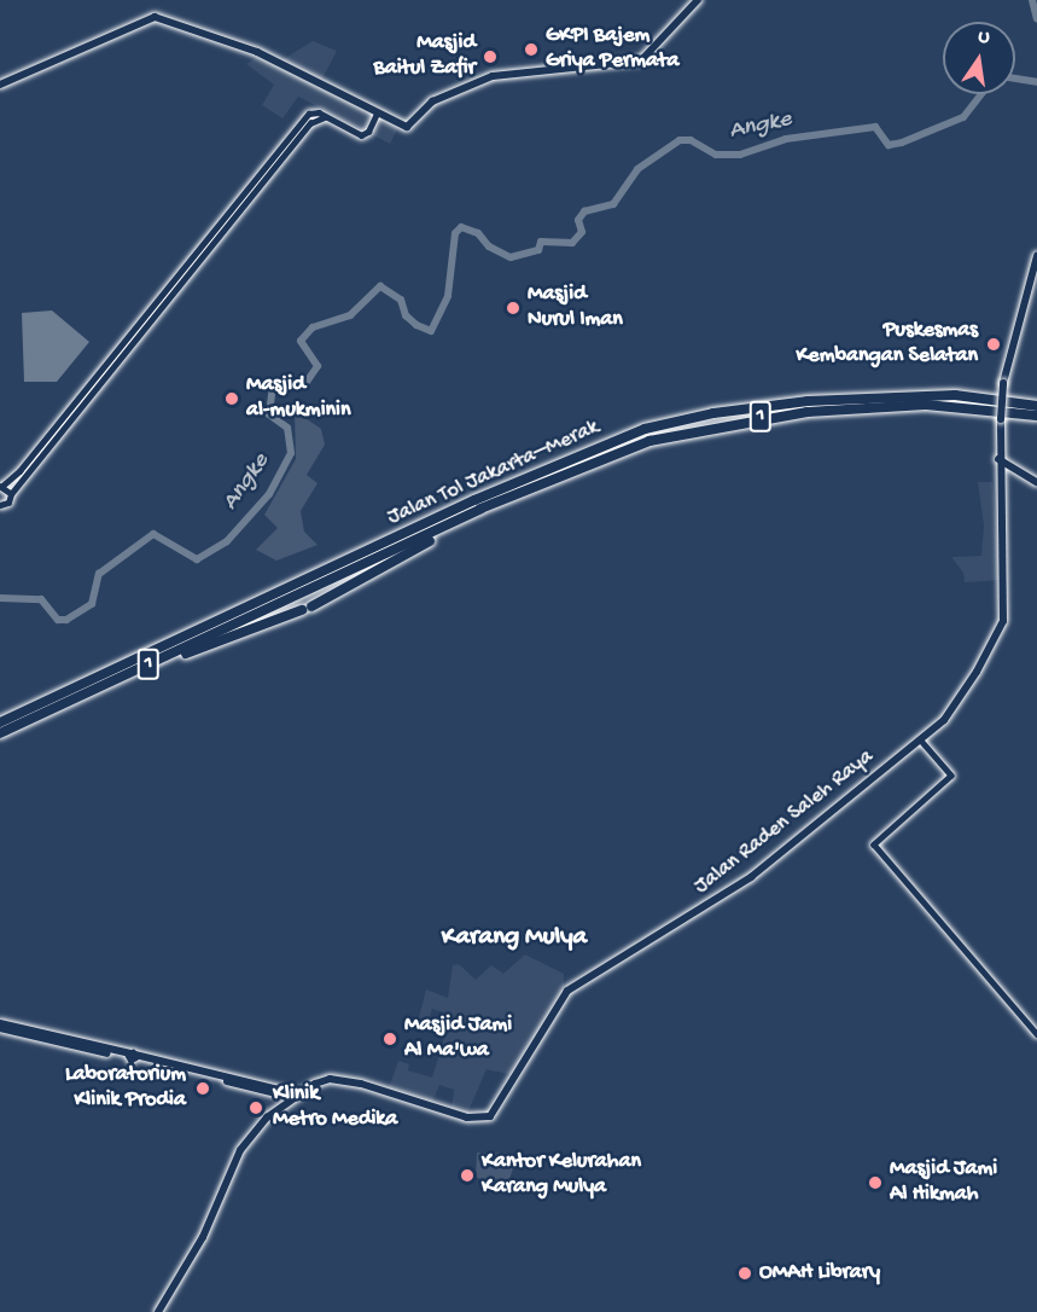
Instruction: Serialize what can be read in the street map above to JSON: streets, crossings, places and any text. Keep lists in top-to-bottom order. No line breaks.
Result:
{"streets":{"highway":["1","Jalan Tol Jakarta–Merak"],"main road":["Jalan Raden Saleh Raya"]},"districts":["Karang Mulya"],"water":["Angke"],"places":["GKPI Bajem Griya Permata","Masjid Baitul Zafir","Masjid Nurul Iman","Puskesmas Kembangan Selatan","Masjid al-mukminin","Masjid Jami Al Ma'wa","Laboratorium Klinik Prodia","Klinik Metro Medika","Kantor Kelurahan Karang Mulya","Masjid Jami Al Hikmah","OMAH Library"],"north":"top"}
